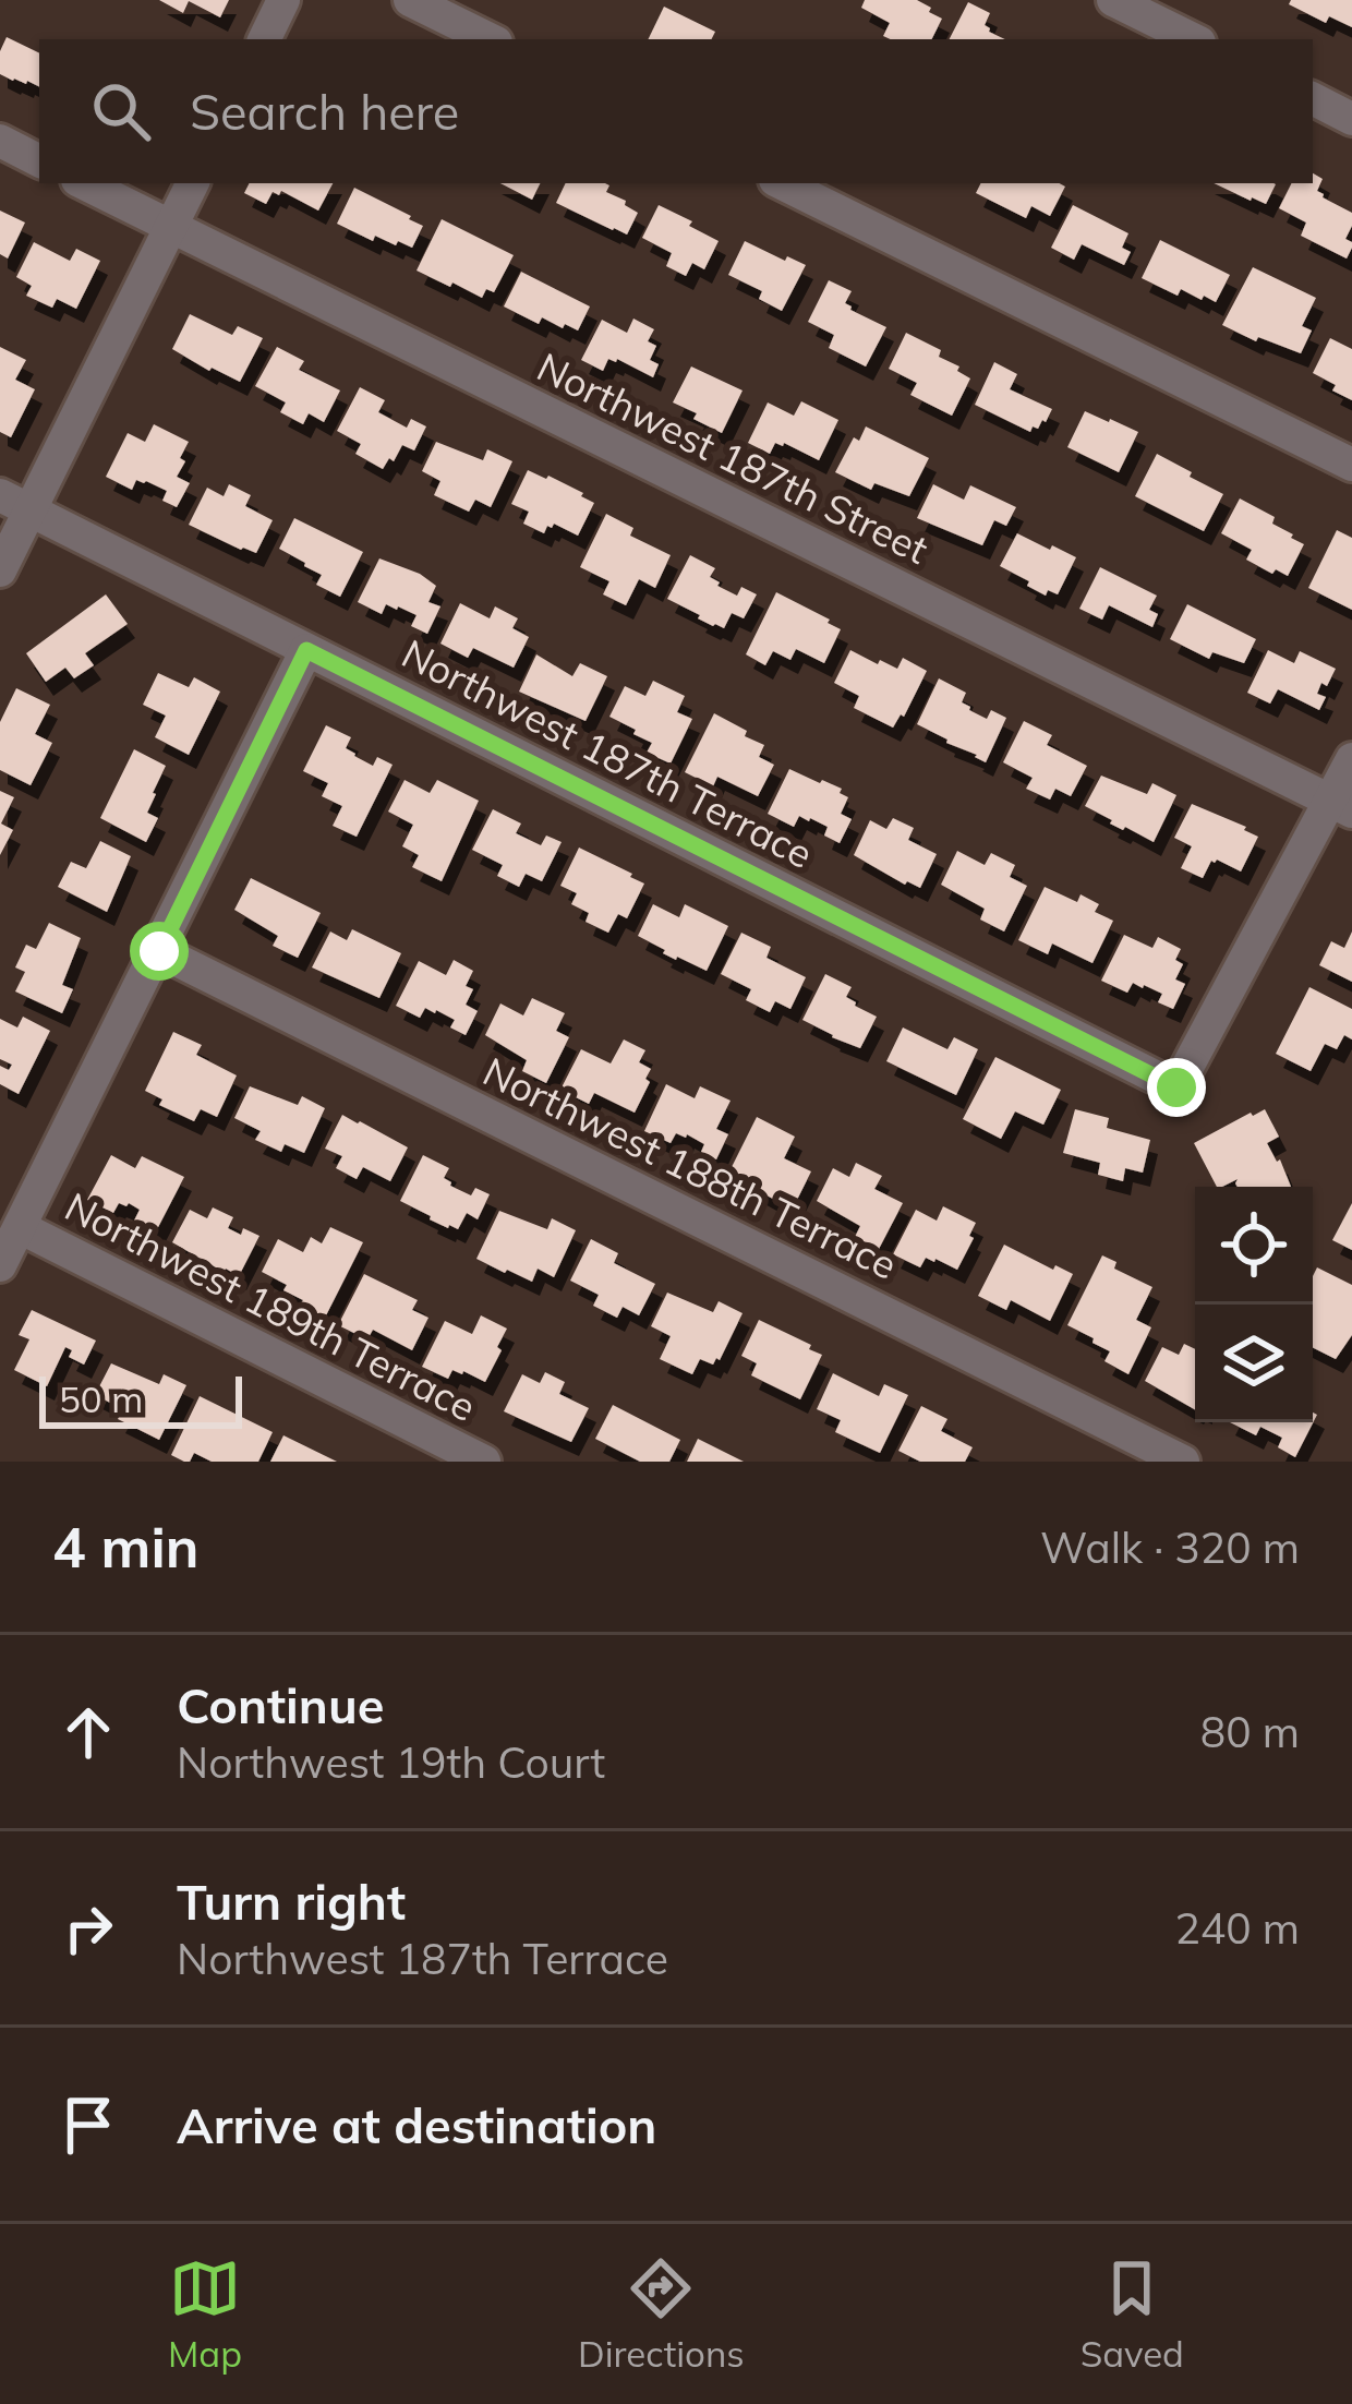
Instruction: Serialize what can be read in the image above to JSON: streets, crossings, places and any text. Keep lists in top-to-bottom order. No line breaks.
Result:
{"streets":{"street":["Northwest 187th Street","Northwest 187th Terrace","Northwest 188th Terrace","Northwest 189th Terrace"]},"crossings":[["Northwest 187th Street","Northwest 187th Terrace"]],"scale_bar":"50 m","page":{"search":"Search here","scale":"50 m","heading":["4 min","Walk · 320 m"],"list":[["Continue","Northwest 19th Court","80 m"],["Turn right","Northwest 187th Terrace","240 m"],"Arrive at destination"],"nav":["Map","Directions","Saved"]}}
